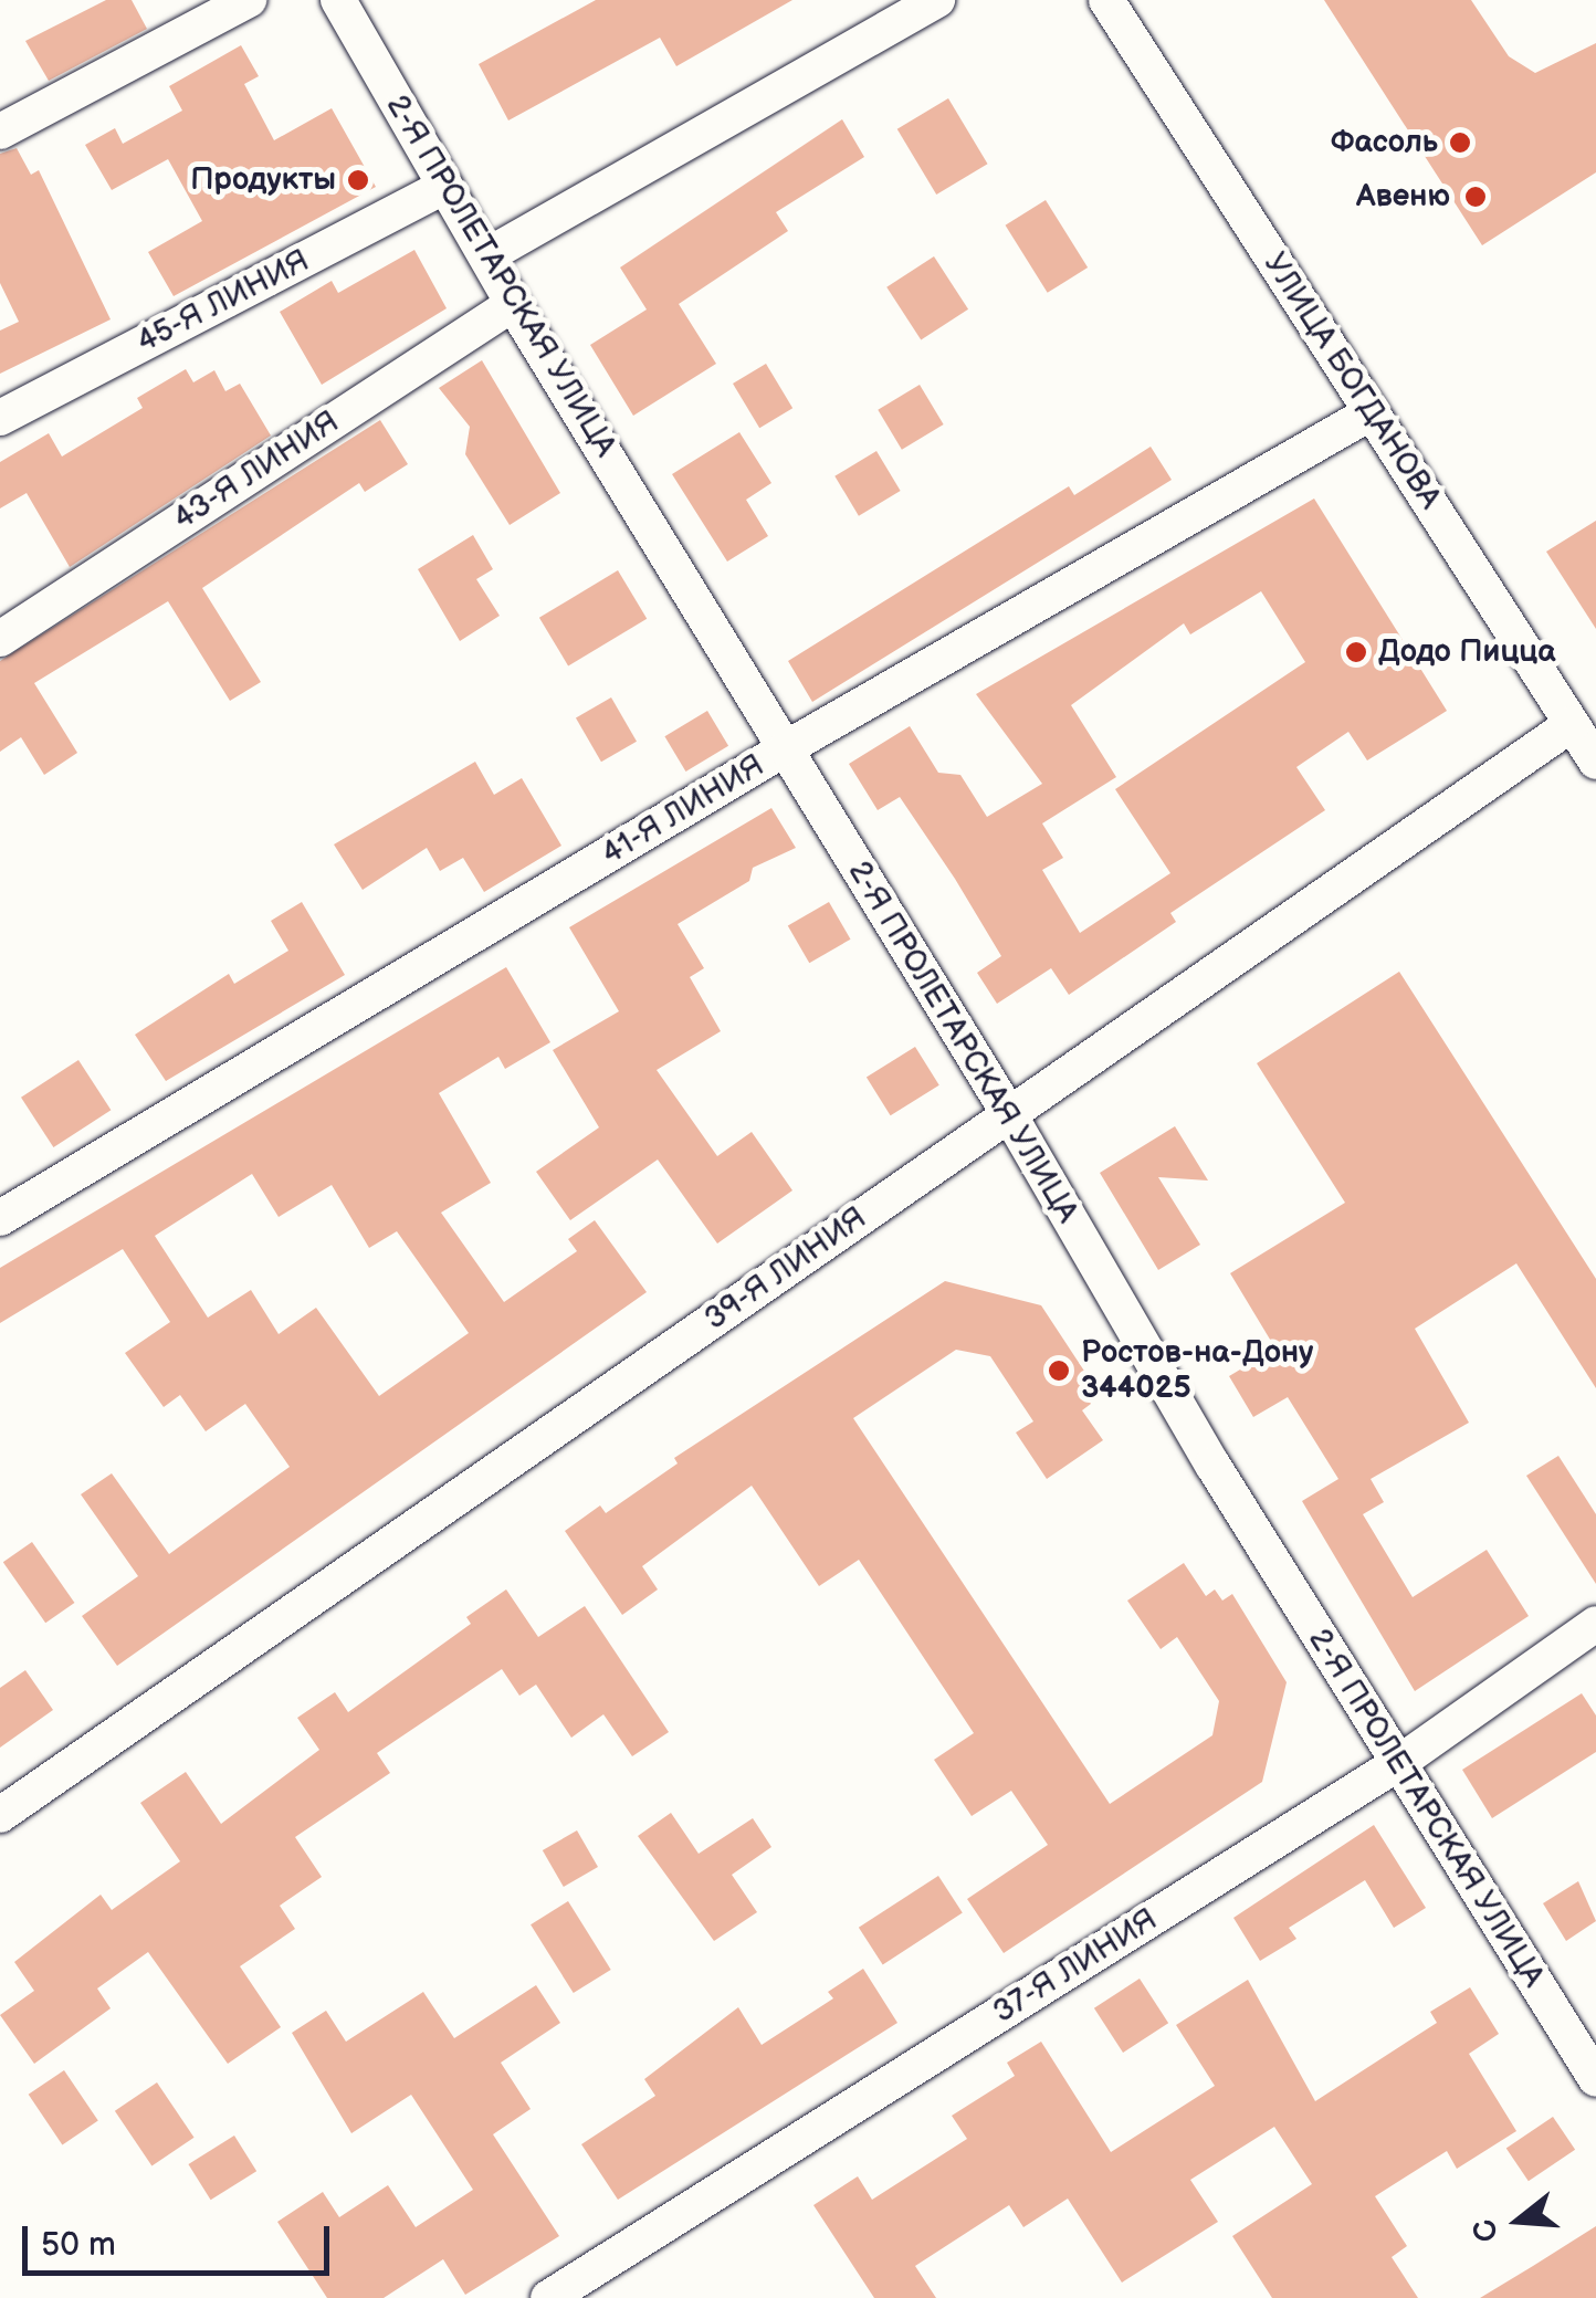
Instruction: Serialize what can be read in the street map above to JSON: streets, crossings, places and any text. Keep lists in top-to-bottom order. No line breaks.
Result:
{"streets":{"street":["2-Я ПРОЛЕТАРСКАЯ УЛИЦА","45-Я ЛИНИЯ","УЛИЦА БОГДАНОВА","43-Я ЛИНИЯ","41-Я ЛИНИЯ","39-Я ЛИНИЯ","37-Я ЛИНИЯ"]},"crossings":[["2-Я ПРОЛЕТАРСКАЯ УЛИЦА","45-Я ЛИНИЯ"],["2-Я ПРОЛЕТАРСКАЯ УЛИЦА","43-Я ЛИНИЯ"],["2-Я ПРОЛЕТАРСКАЯ УЛИЦА","41-Я ЛИНИЯ"],["2-Я ПРОЛЕТАРСКАЯ УЛИЦА","39-Я ЛИНИЯ"],["2-Я ПРОЛЕТАРСКАЯ УЛИЦА","37-Я ЛИНИЯ"],["УЛИЦА БОГДАНОВА","41-Я ЛИНИЯ"],["УЛИЦА БОГДАНОВА","39-Я ЛИНИЯ"]],"places":["Фасоль","Продукты","Авеню","Додо Пицца","Ростов-на-Дону 344025"],"scale_bar":"50 m","north":"left"}
